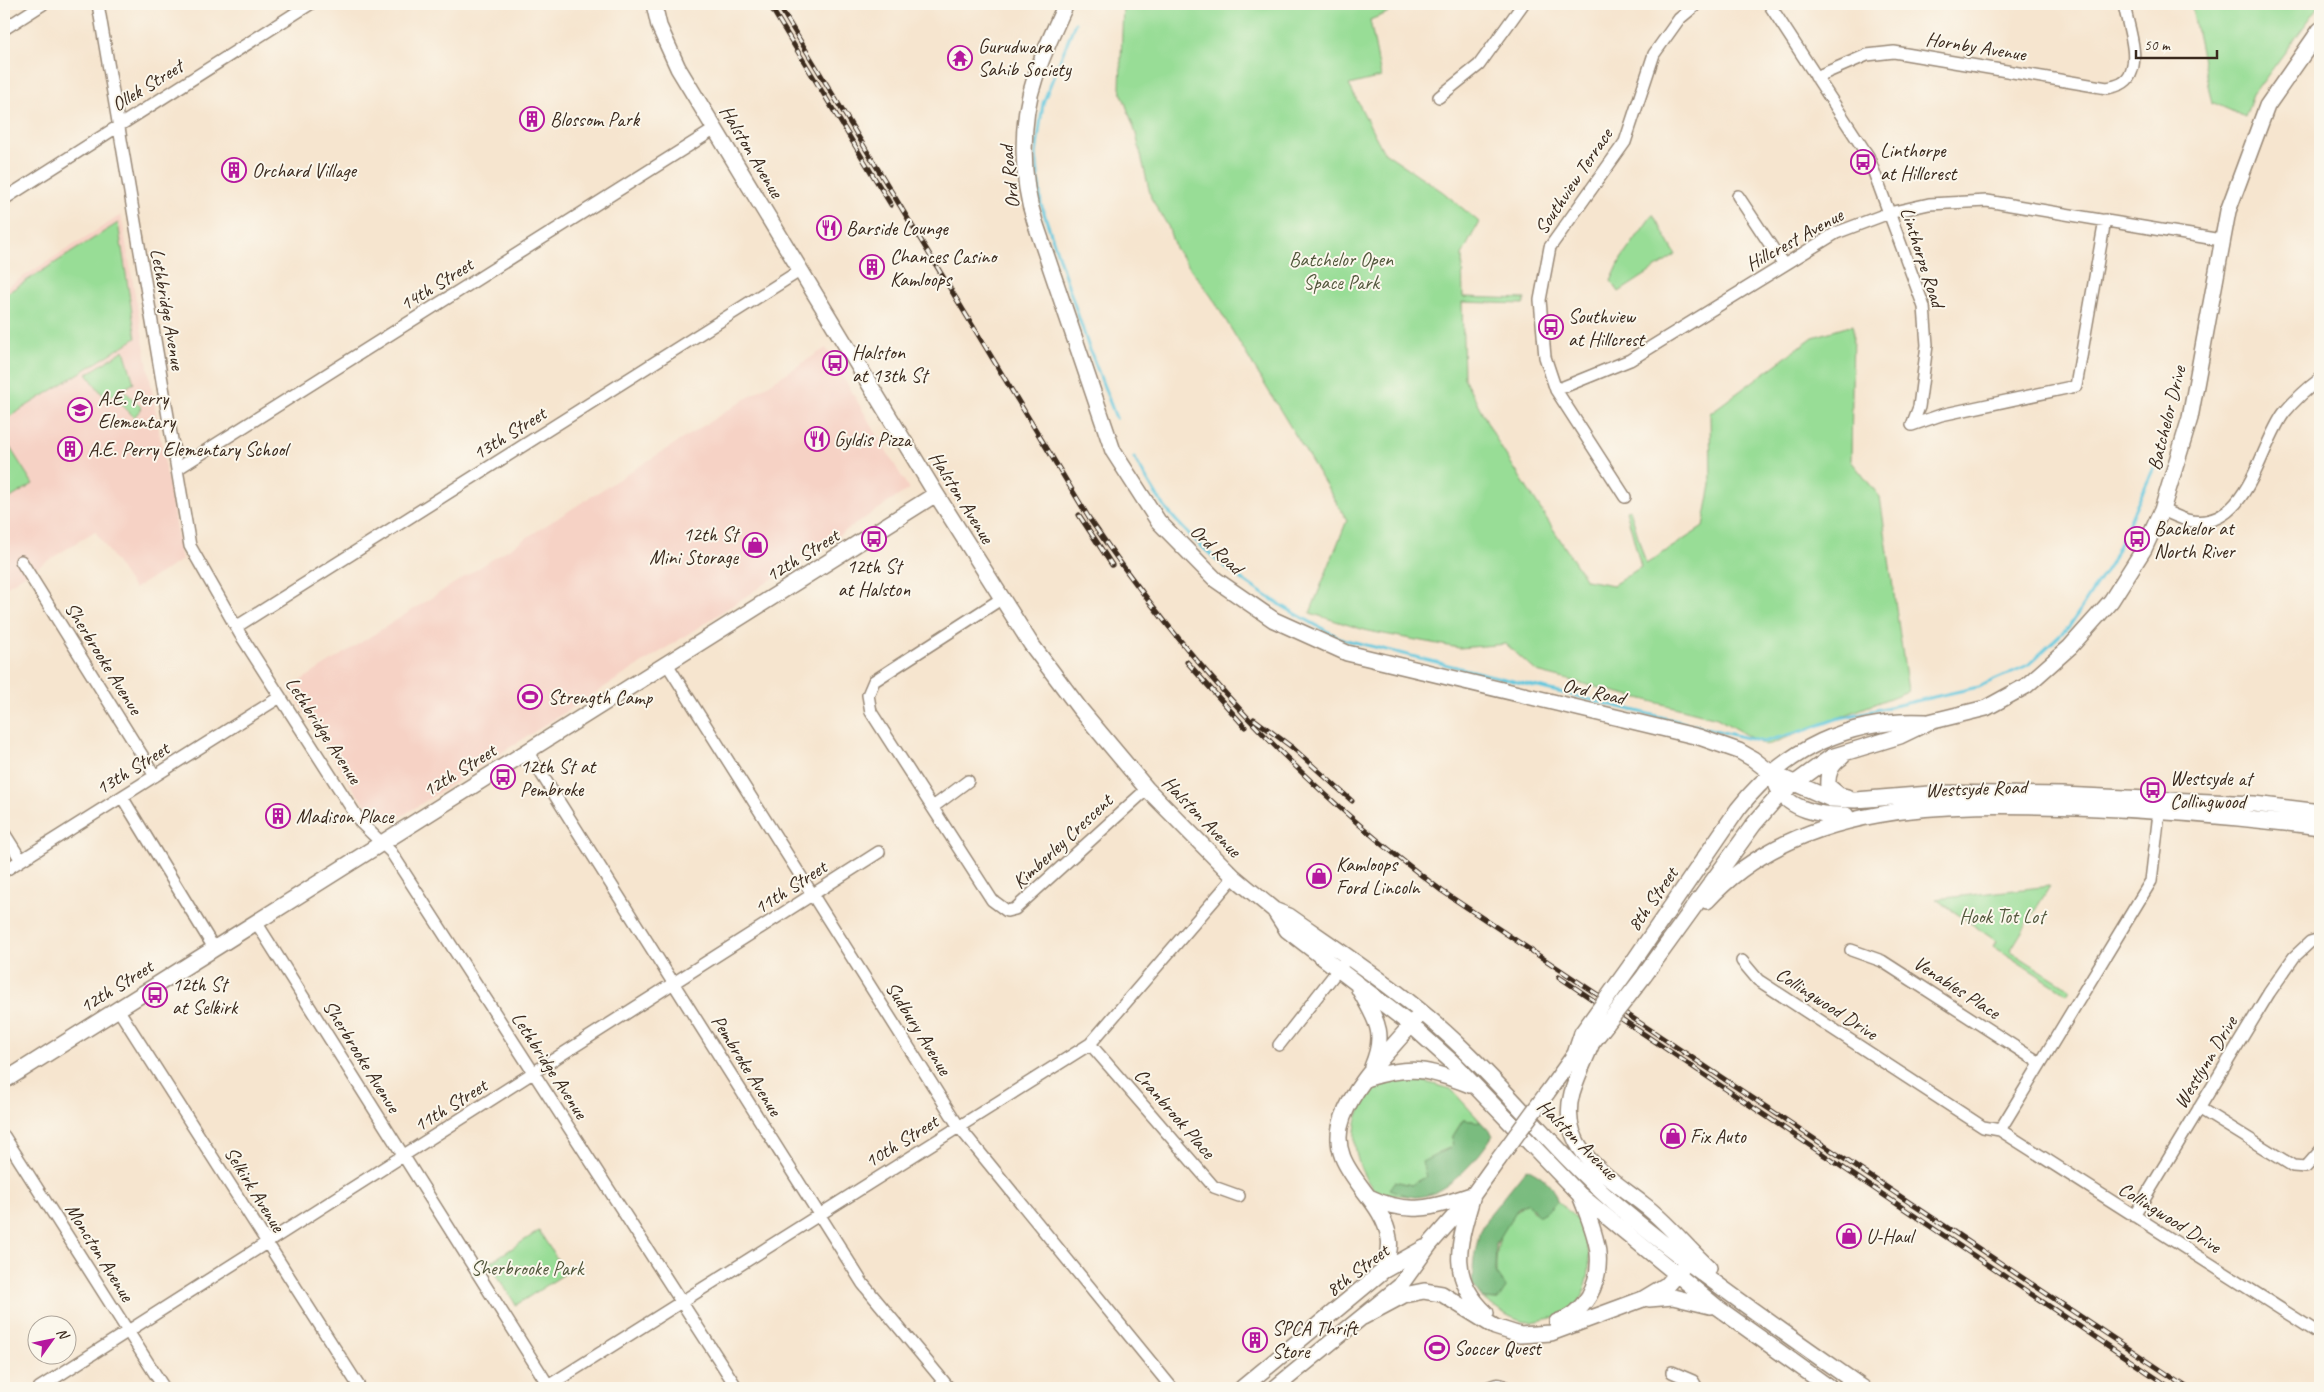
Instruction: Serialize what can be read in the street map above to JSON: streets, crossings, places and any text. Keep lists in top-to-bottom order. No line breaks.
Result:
{"streets":{"main road":["Halston Avenue","Ord Road","Batchelor Drive","12th Street","Westsyde Road","8th Street"],"street":["Hornby Avenue","Ollek Street","Southview Terrace","Hillcrest Avenue","Linthorpe Road","14th Street","Lethbridge Avenue","13th Street","Sherbrooke Avenue","Kimberley Crescent","11th Street","Venables Place","Collingwood Drive","Sudbury Avenue","Westlynn Drive","Pembroke Avenue","Cranbrook Place","10th Street","Selkirk Avenue","Moncton Avenue"]},"crossings":[["Hornby Avenue","Linthorpe Road"],["Ollek Street","Lethbridge Avenue"],["Halston Avenue","14th Street"],["Halston Avenue","13th Street"],["Halston Avenue","12th Street"],["Halston Avenue","Kimberley Crescent"],["Halston Avenue","10th Street"],["Ord Road","Batchelor Drive"],["Ord Road","Westsyde Road"],["Ord Road","8th Street"],["Southview Terrace","Hillcrest Avenue"],["Hillcrest Avenue","Linthorpe Road"],["Hillcrest Avenue","Batchelor Drive"],["14th Street","Lethbridge Avenue"],["Lethbridge Avenue","13th Street"],["Lethbridge Avenue","12th Street"],["Lethbridge Avenue","11th Street"],["Lethbridge Avenue","10th Street"],["Batchelor Drive","Westsyde Road"],["Batchelor Drive","8th Street"],["13th Street","Sherbrooke Avenue"],["12th Street","Sherbrooke Avenue"],["12th Street","Sudbury Avenue"],["12th Street","Pembroke Avenue"],["12th Street","Selkirk Avenue"],["Sherbrooke Avenue","11th Street"],["Sherbrooke Avenue","10th Street"],["Westsyde Road","8th Street"],["11th Street","Sudbury Avenue"],["11th Street","Pembroke Avenue"],["11th Street","Selkirk Avenue"],["11th Street","Moncton Avenue"],["Collingwood Drive","Westlynn Drive"],["Sudbury Avenue","10th Street"],["Pembroke Avenue","10th Street"],["Cranbrook Place","10th Street"]],"parks":["Batchelor Open Space Park","Hook Tot Lot","Sherbrooke Park"],"places":{"temple":["Gurudwara Sahib Society"],"building":["Blossom Park","Orchard Village","Chances Casino Kamloops","A.E. Perry Elementary School","Madison Place","SPCA Thrift Store"],"bus stop":["Linthorpe at Hillcrest","Southview at Hillcrest","Halston at 13th St","12th St at Halston","Bachelor at North River","12th St at Pembroke","Westsyde at Collingwood","12th St at Selkirk"],"restaurant":["Barside Lounge","Gyldis Pizza"],"school or university":["A.E. Perry Elementary"],"shop":["12th St Mini Storage","Kamloops Ford Lincoln","Fix Auto","U-Haul"],"sports":["Strength Camp","Soccer Quest"]},"scale_bar":"50 m","north":"top right"}
